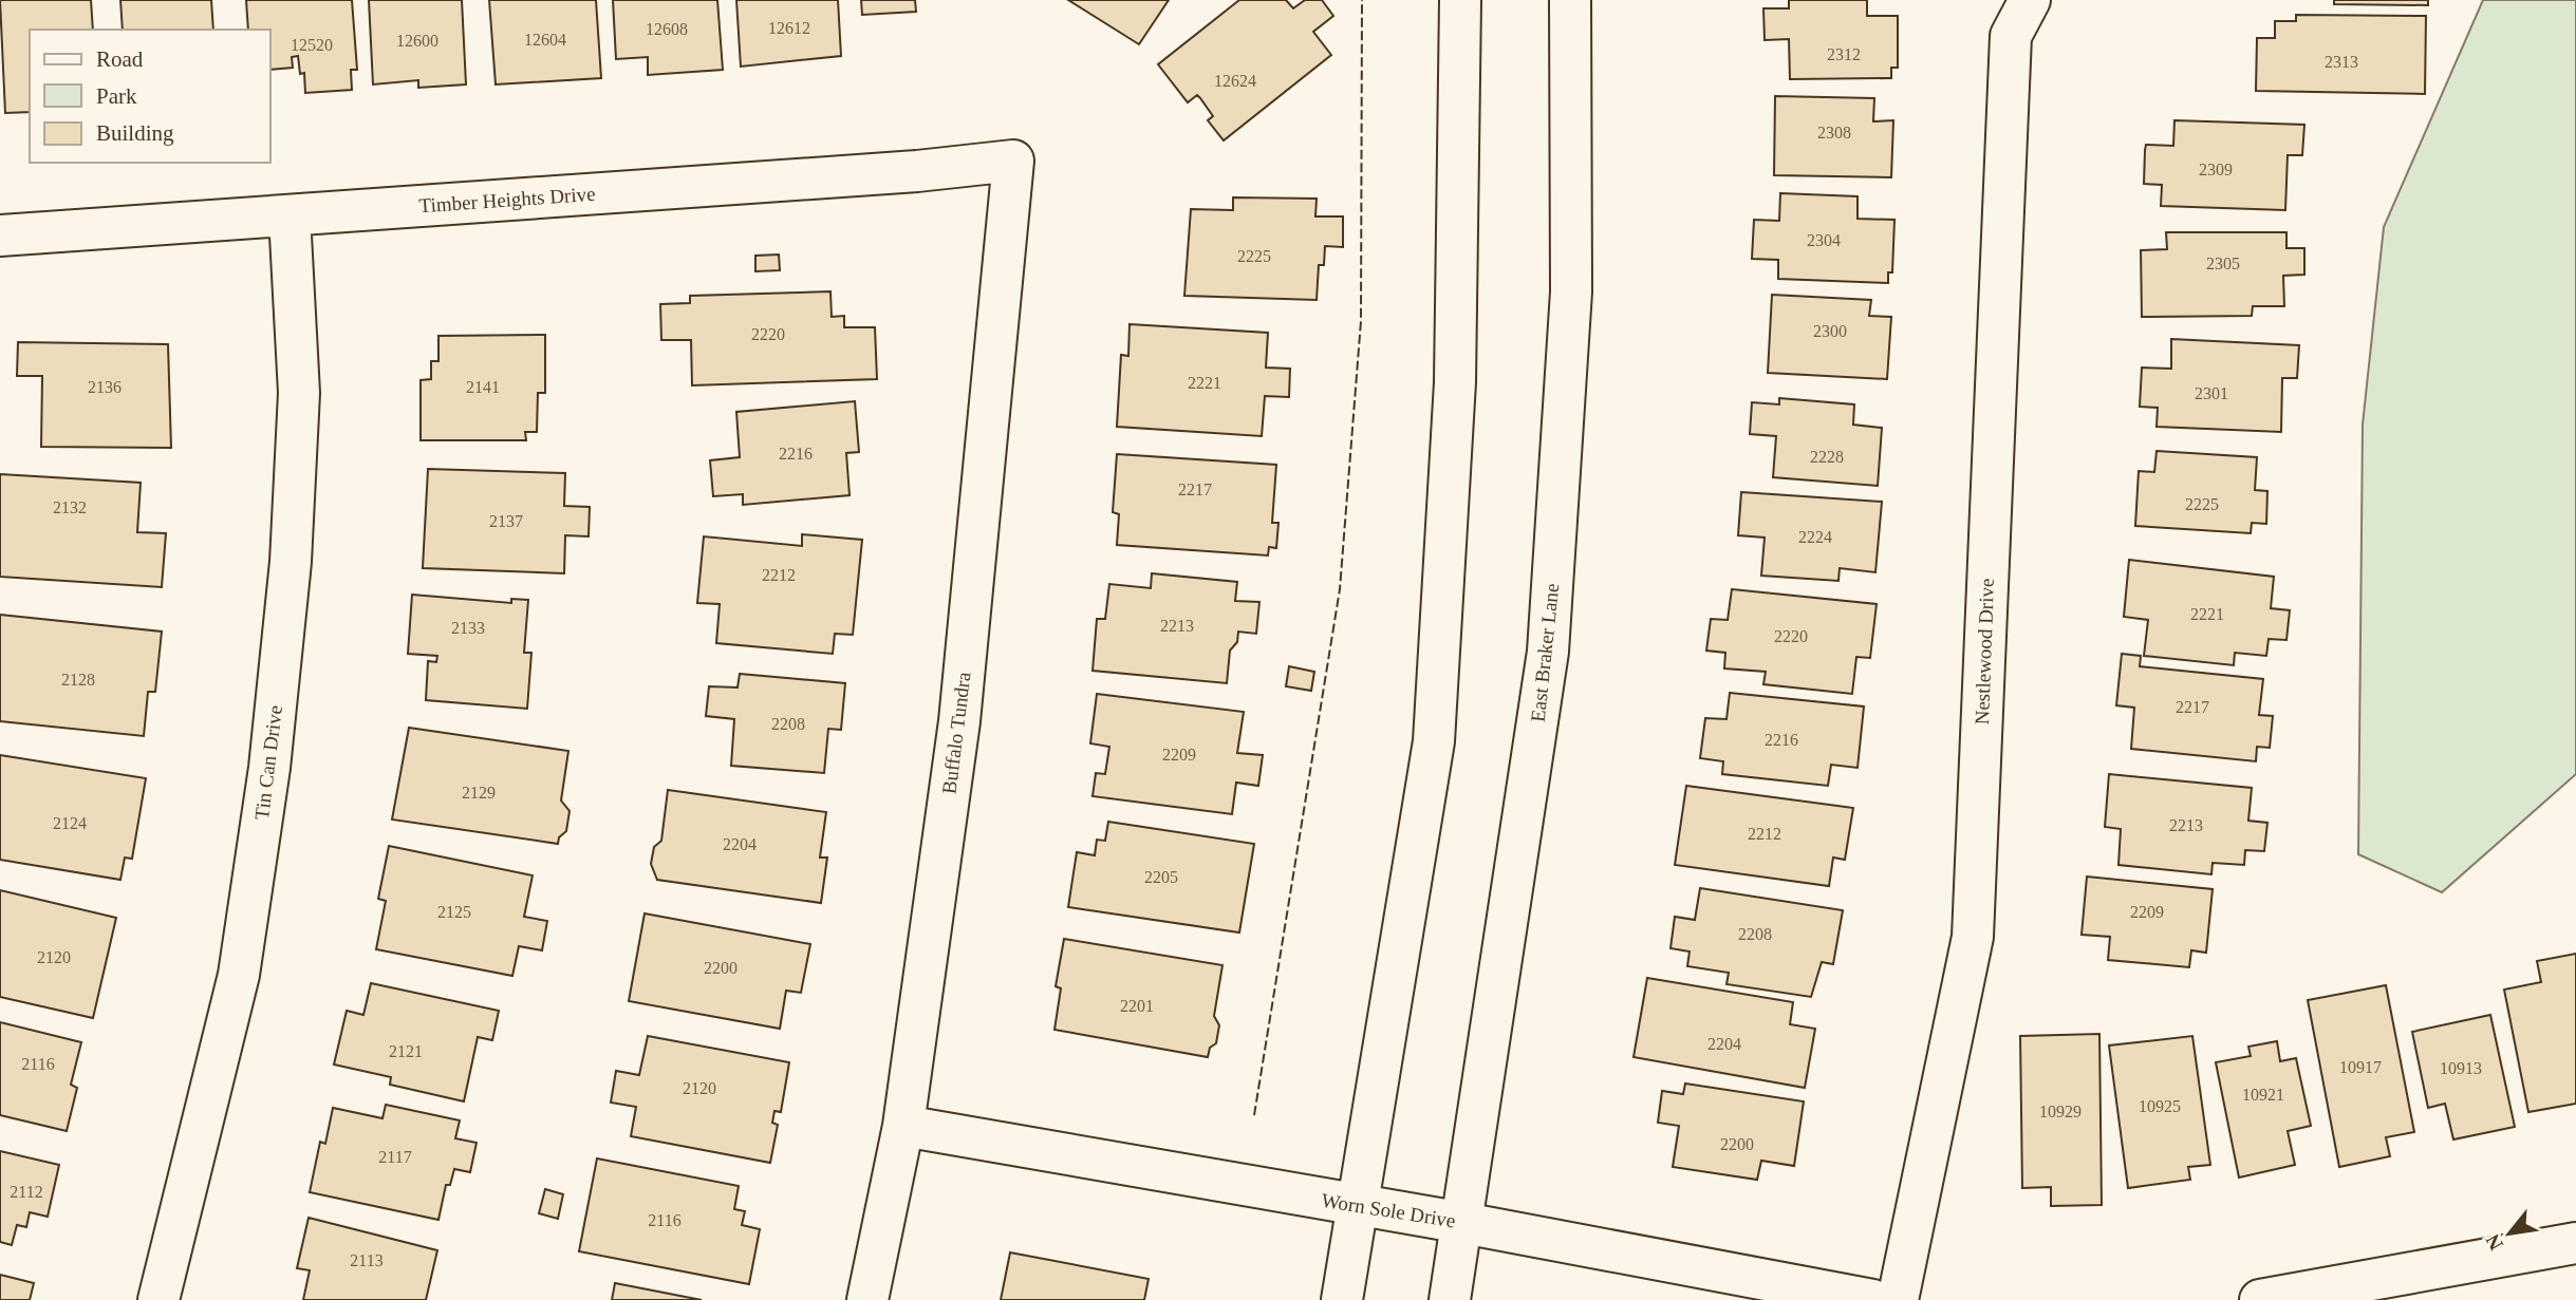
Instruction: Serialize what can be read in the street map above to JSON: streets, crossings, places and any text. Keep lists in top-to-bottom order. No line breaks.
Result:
{"streets":{"street":["Timber Heights Drive","Nestlewood Drive","East Braker Lane","Buffalo Tundra","Tin Can Drive","Worn Sole Drive"]},"crossings":[["Timber Heights Drive","Buffalo Tundra"],["Timber Heights Drive","Tin Can Drive"],["East Braker Lane","Worn Sole Drive"],["Buffalo Tundra","Worn Sole Drive"]],"house_numbers":["12612","12608","12604","12600","12520","2312","2313","12624","2308","2309","2304","2225","2305","2300","2220","2221","2136","2141","2301","2216","2228","2217","2225","2132","2137","2224","2212","2221","2213","2133","2220","2128","2217","2208","2216","2209","2129","2124","2213","2212","2204","2205","2125","2209","2208","2120","2200","2201","2204","2121","2116","10917","10913","2120","10921","10925","10929","2200","2117","2112","2116","2113"],"legend":["Road","Park","Building"],"north":"bottom left"}
